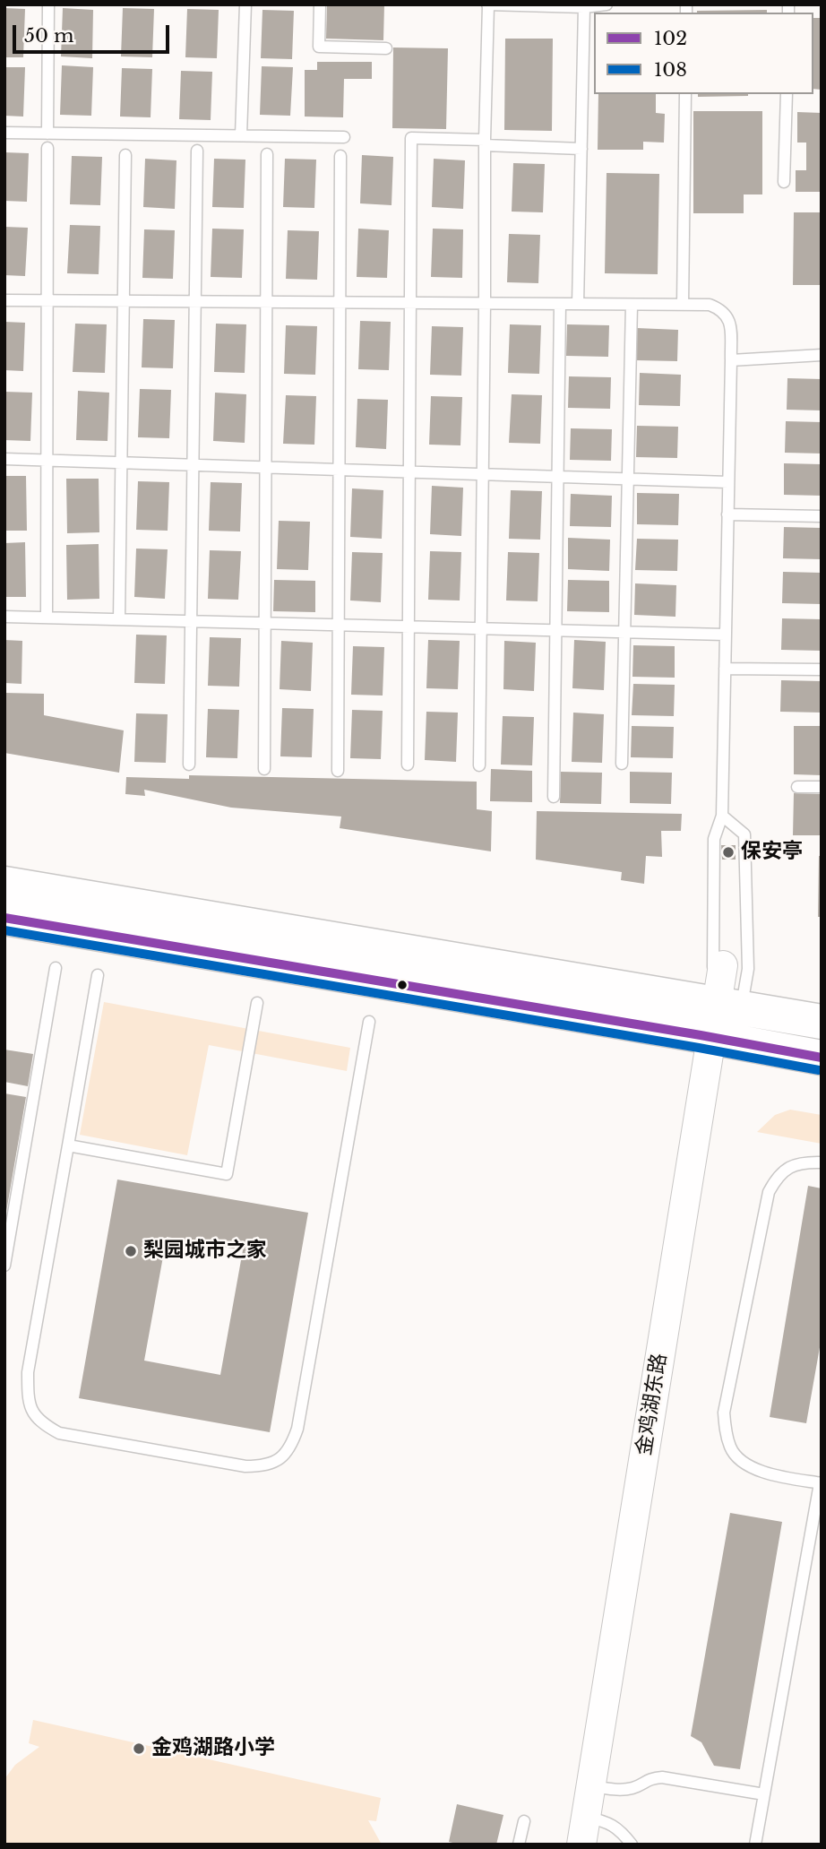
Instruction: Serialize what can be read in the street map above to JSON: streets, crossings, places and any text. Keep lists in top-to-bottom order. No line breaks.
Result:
{"streets":{"street":["金鸡湖东路"]},"places":["保安亭","梨园城市之家","金鸡湖路小学"],"lines":["transit line 102","transit line 108"],"legend":["102","108"],"scale_bar":"50 m"}
